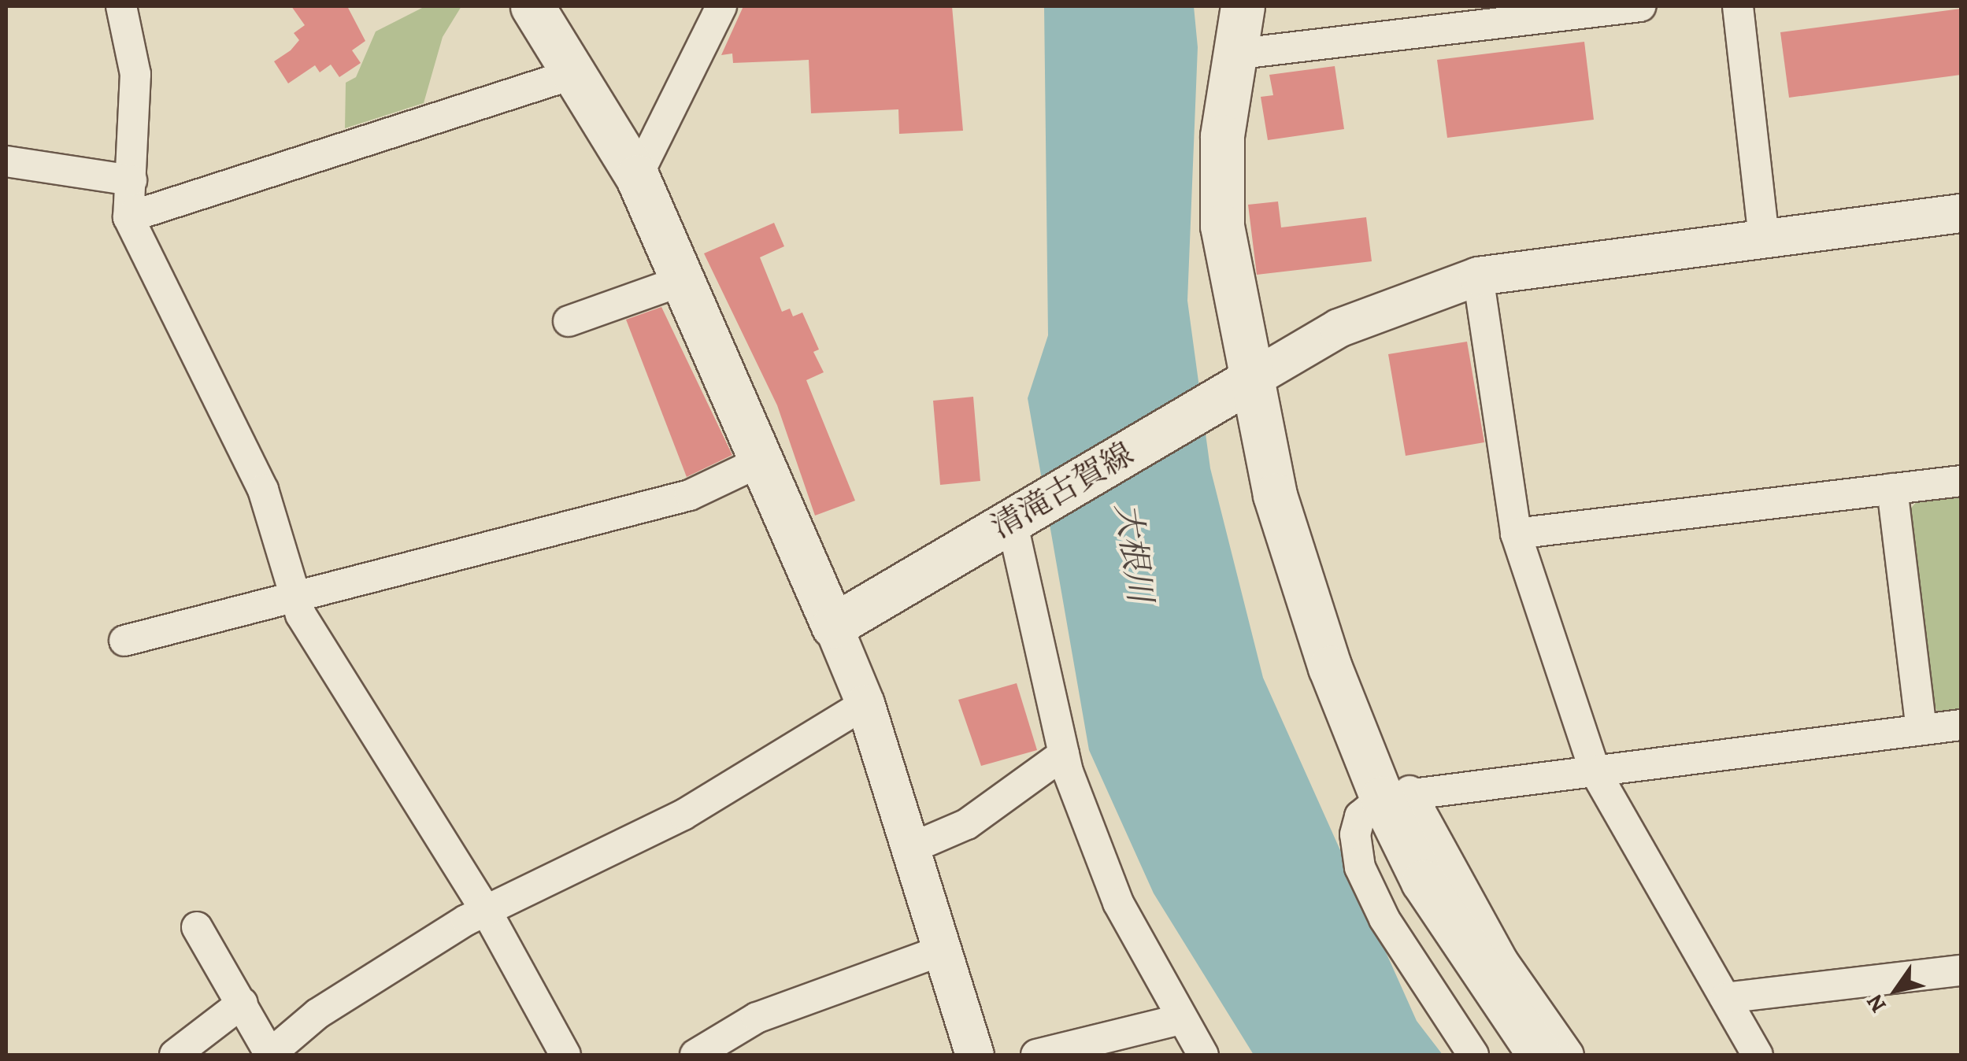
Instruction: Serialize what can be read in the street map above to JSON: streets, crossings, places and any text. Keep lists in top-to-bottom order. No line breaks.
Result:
{"streets":{"main road":["清滝古賀線"]},"water":["大根川"],"north":"bottom left"}
